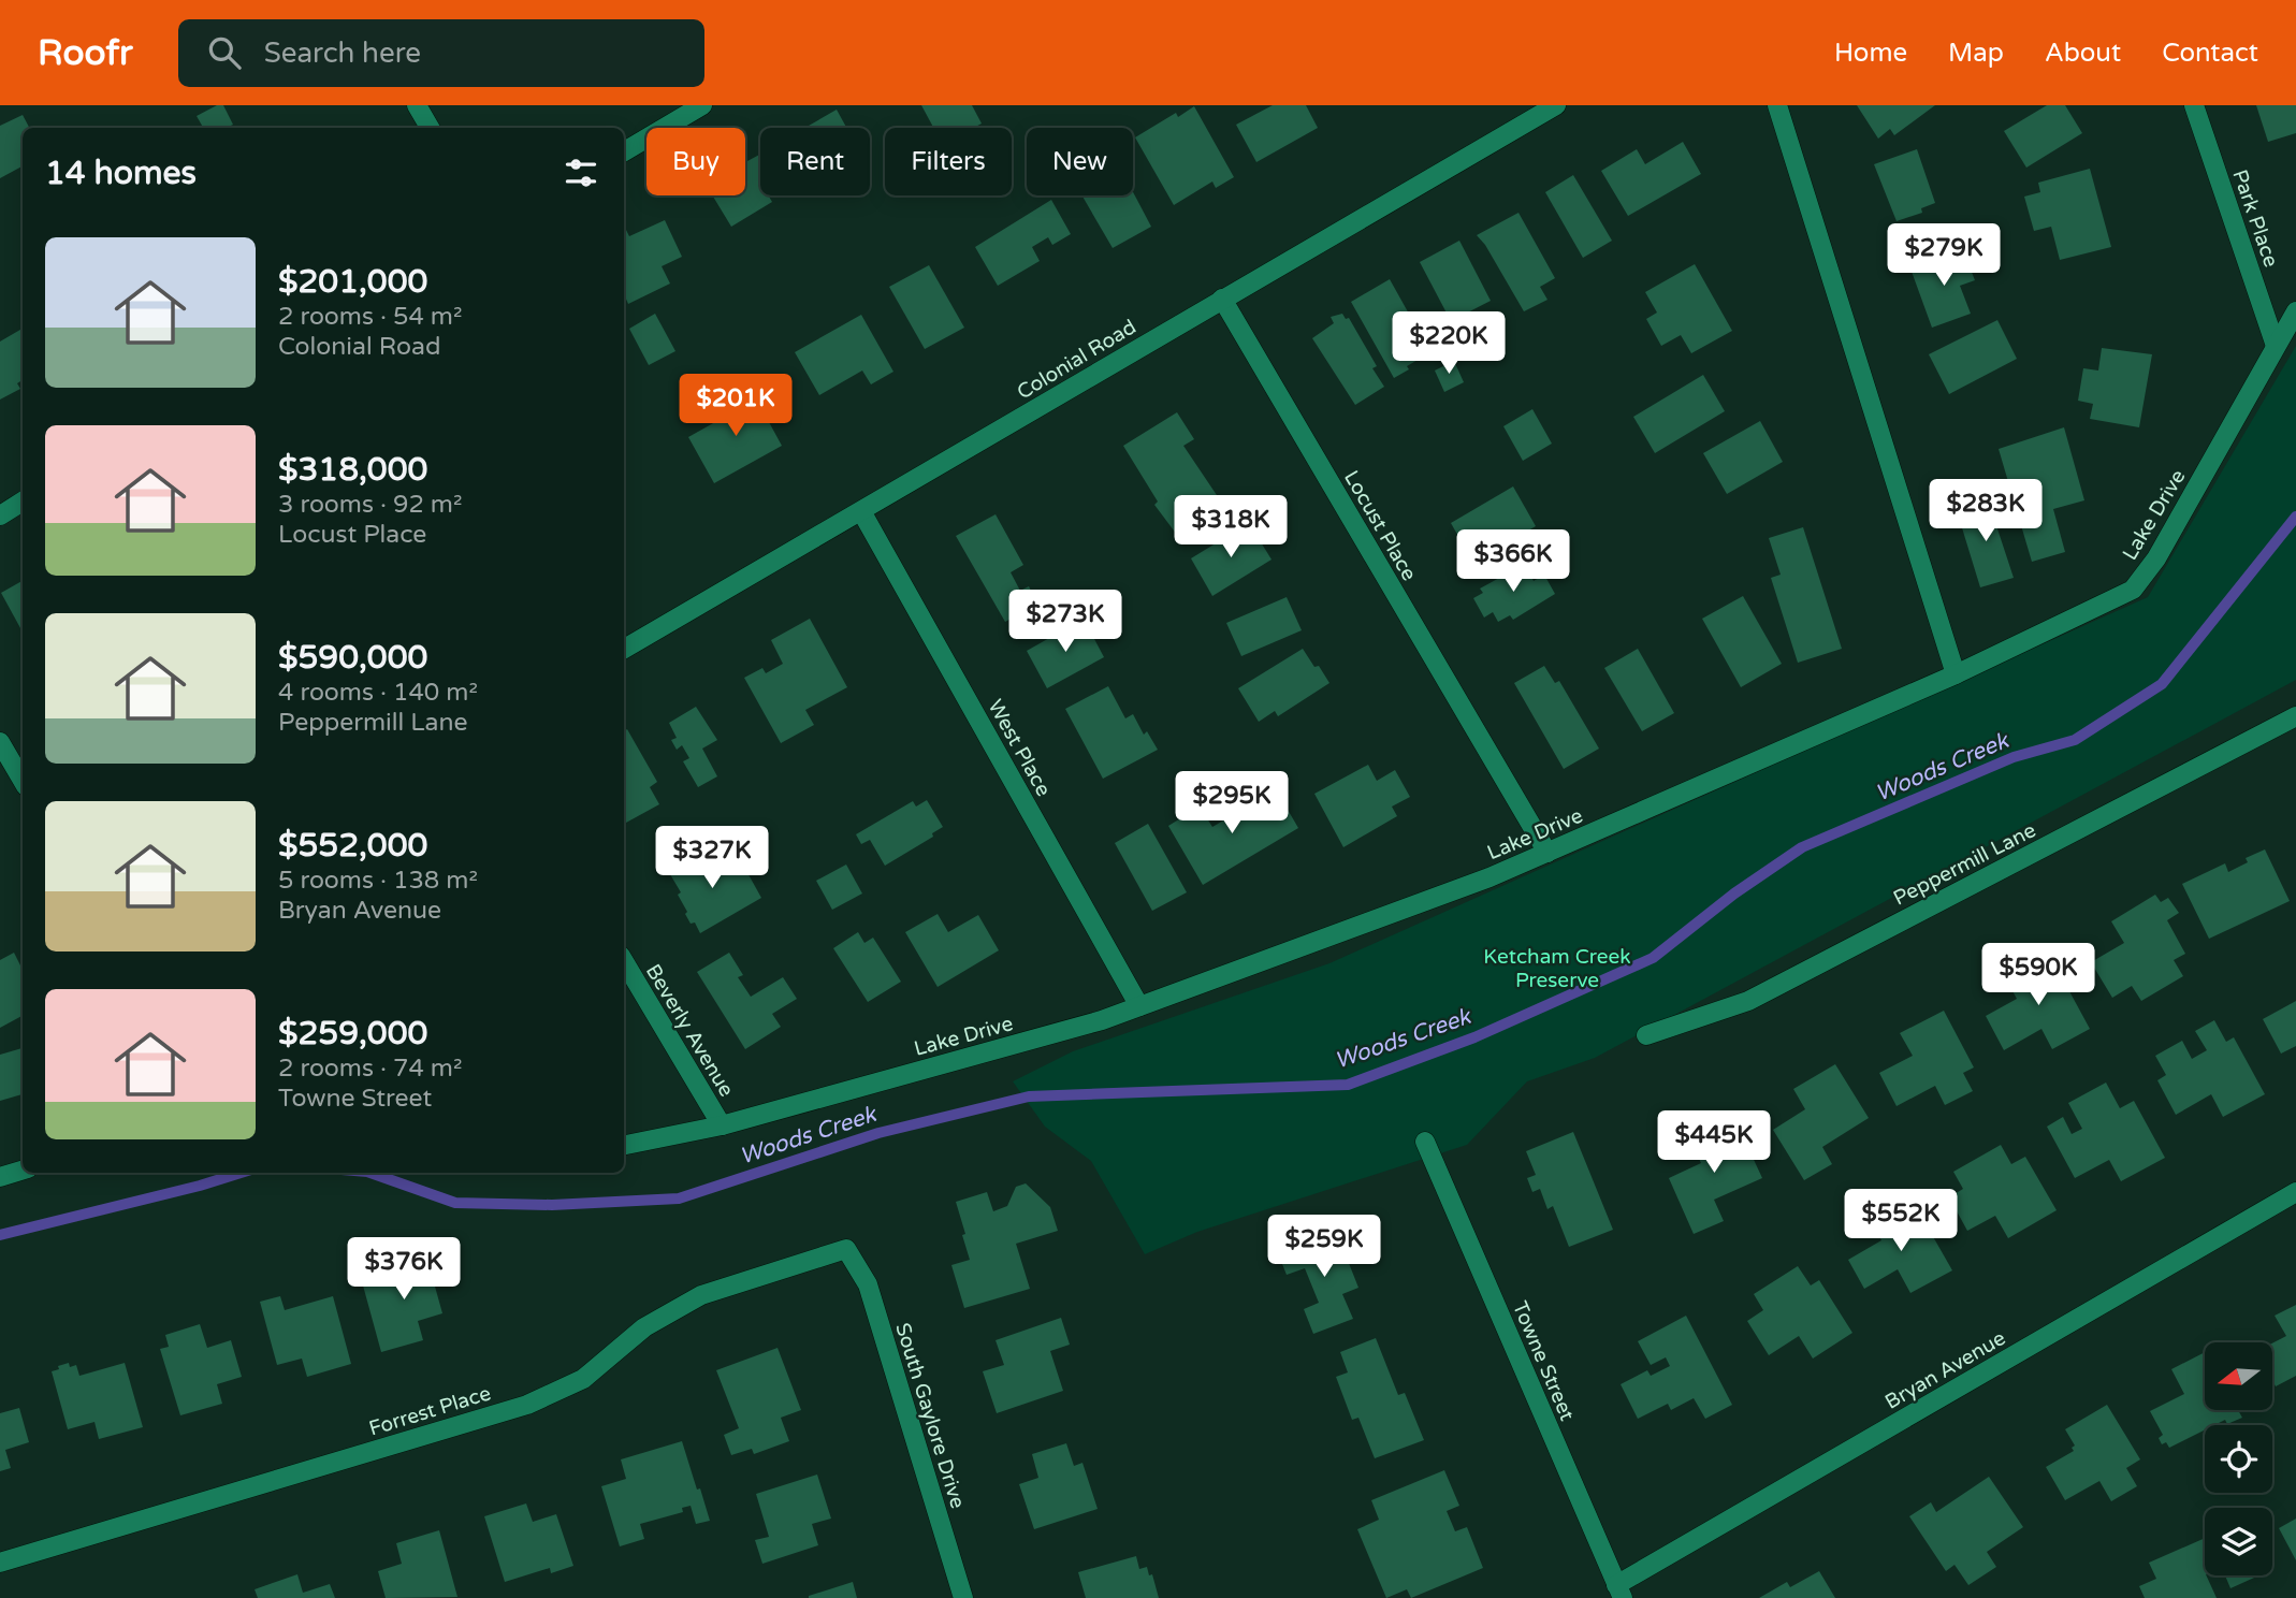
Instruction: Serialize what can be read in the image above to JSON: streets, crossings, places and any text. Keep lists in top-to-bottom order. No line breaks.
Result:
{"streets":{"street":["Park Place","Colonial Road","Lake Drive","Locust Place","West Place","Peppermill Lane","Beverly Avenue","Towne Street","Bryan Avenue","Forrest Place","South Gaylore Drive"]},"crossings":[["Park Place","Lake Drive"],["Colonial Road","Locust Place"],["Colonial Road","West Place"],["Lake Drive","Locust Place"],["Lake Drive","West Place"],["Lake Drive","Beverly Avenue"],["Towne Street","Bryan Avenue"],["Forrest Place","South Gaylore Drive"]],"water":["Woods Creek"],"parks":["Ketcham Creek Preserve"],"north":"left","page":{"header":"Roofr","search":"Search here","nav":["Home","Map","About","Contact"],"chip":["Buy","Rent","Filters","New"],"heading":"14 homes","list":[{"name":"$201,000","note":"2 rooms · 54 m² · Colonial Road"},{"name":"$318,000","note":"3 rooms · 92 m² · Locust Place"},{"name":"$590,000","note":"4 rooms · 140 m² · Peppermill Lane"},{"name":"$552,000","note":"5 rooms · 138 m² · Bryan Avenue"},{"name":"$259,000","note":"2 rooms · 74 m² · Towne Street"}],"price":["$279K","$220K","$201K","$283K","$318K","$366K","$273K","$295K","$327K","$590K","$445K","$552K","$259K","$376K"]}}
